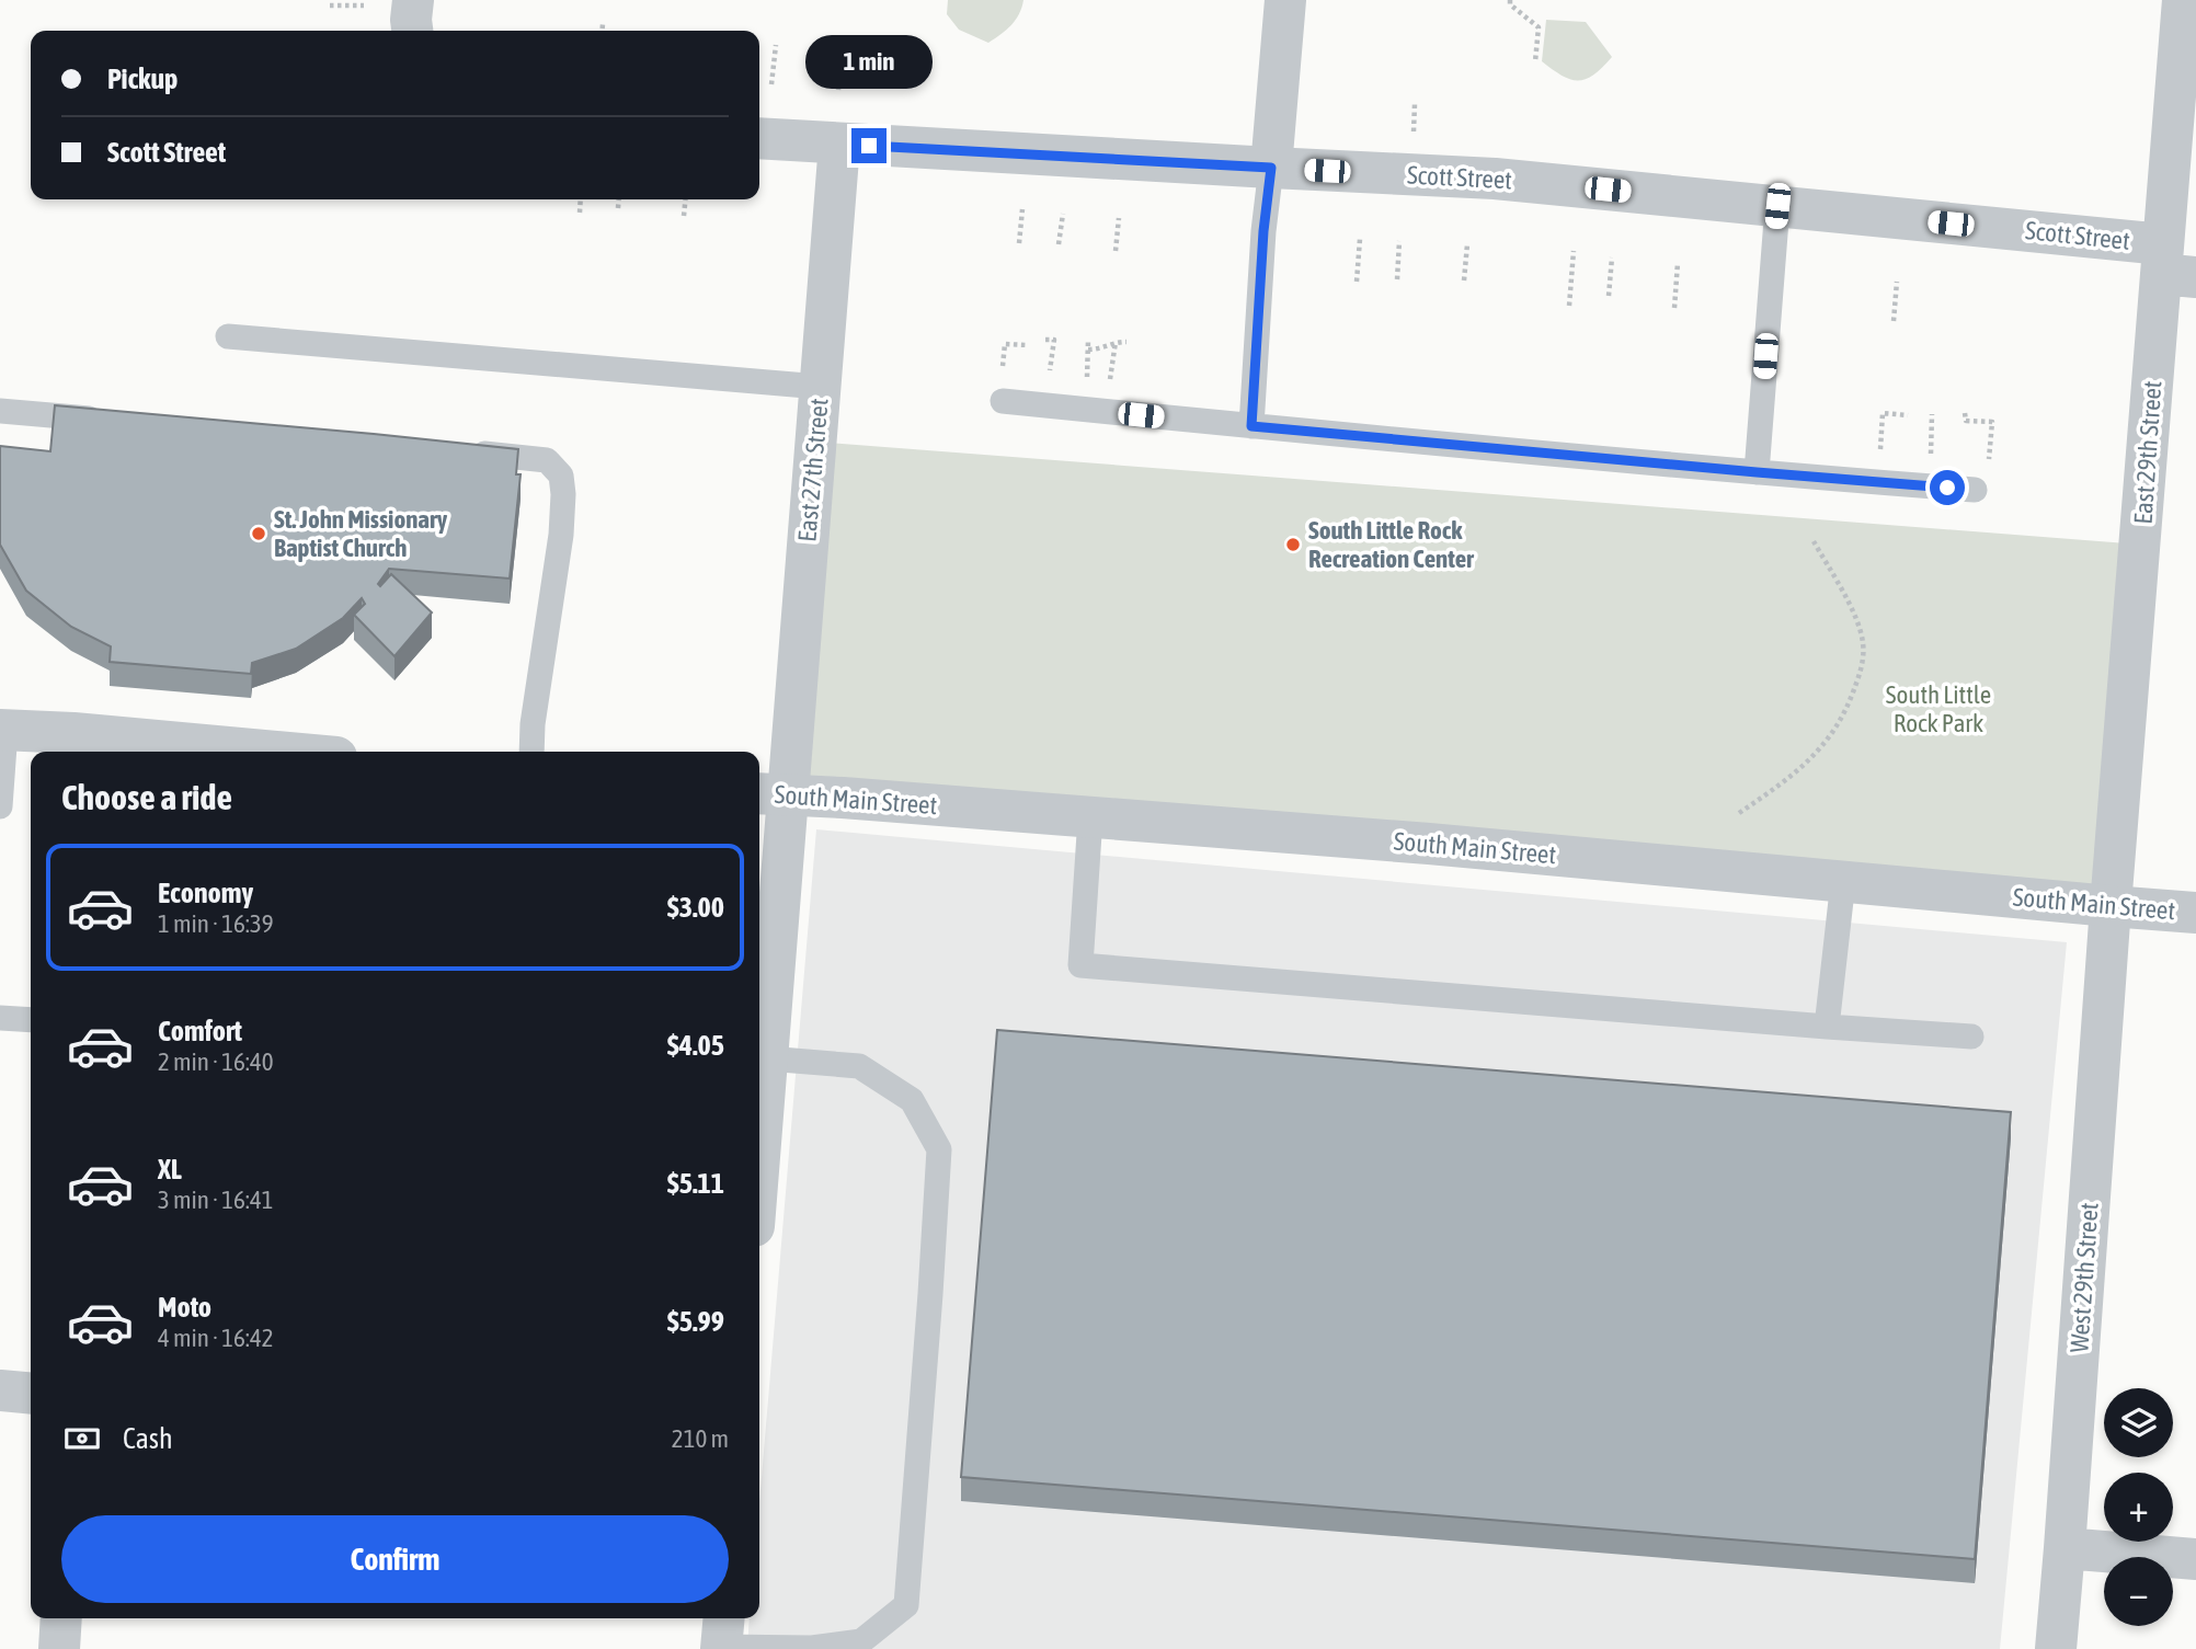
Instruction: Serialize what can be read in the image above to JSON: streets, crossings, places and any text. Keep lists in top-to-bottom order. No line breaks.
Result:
{"streets":{"street":["Scott Street","East 29th Street","East 27th Street","South Main Street","West 29th Street"]},"crossings":[["Scott Street","East 29th Street"],["Scott Street","East 27th Street"],["East 29th Street","South Main Street"],["East 29th Street","West 29th Street"],["East 27th Street","South Main Street"],["South Main Street","West 29th Street"]],"parks":["South Little Rock Park"],"places":["St. John Missionary Baptist Church","South Little Rock Recreation Center"],"page":{"banner":["Pickup","Scott Street"],"bubble":"1 min","heading":"Choose a ride","list":[{"name":"Economy","note":"1 min · 16:39","value":"$3.00"},{"name":"Comfort","note":"2 min · 16:40","value":"$4.05"},{"name":"XL","note":"3 min · 16:41","value":"$5.11"},{"name":"Moto","note":"4 min · 16:42","value":"$5.99"}],"map_buttons":["+","−"],"pay":["Cash","210 m"],"buttons":"Confirm"}}
